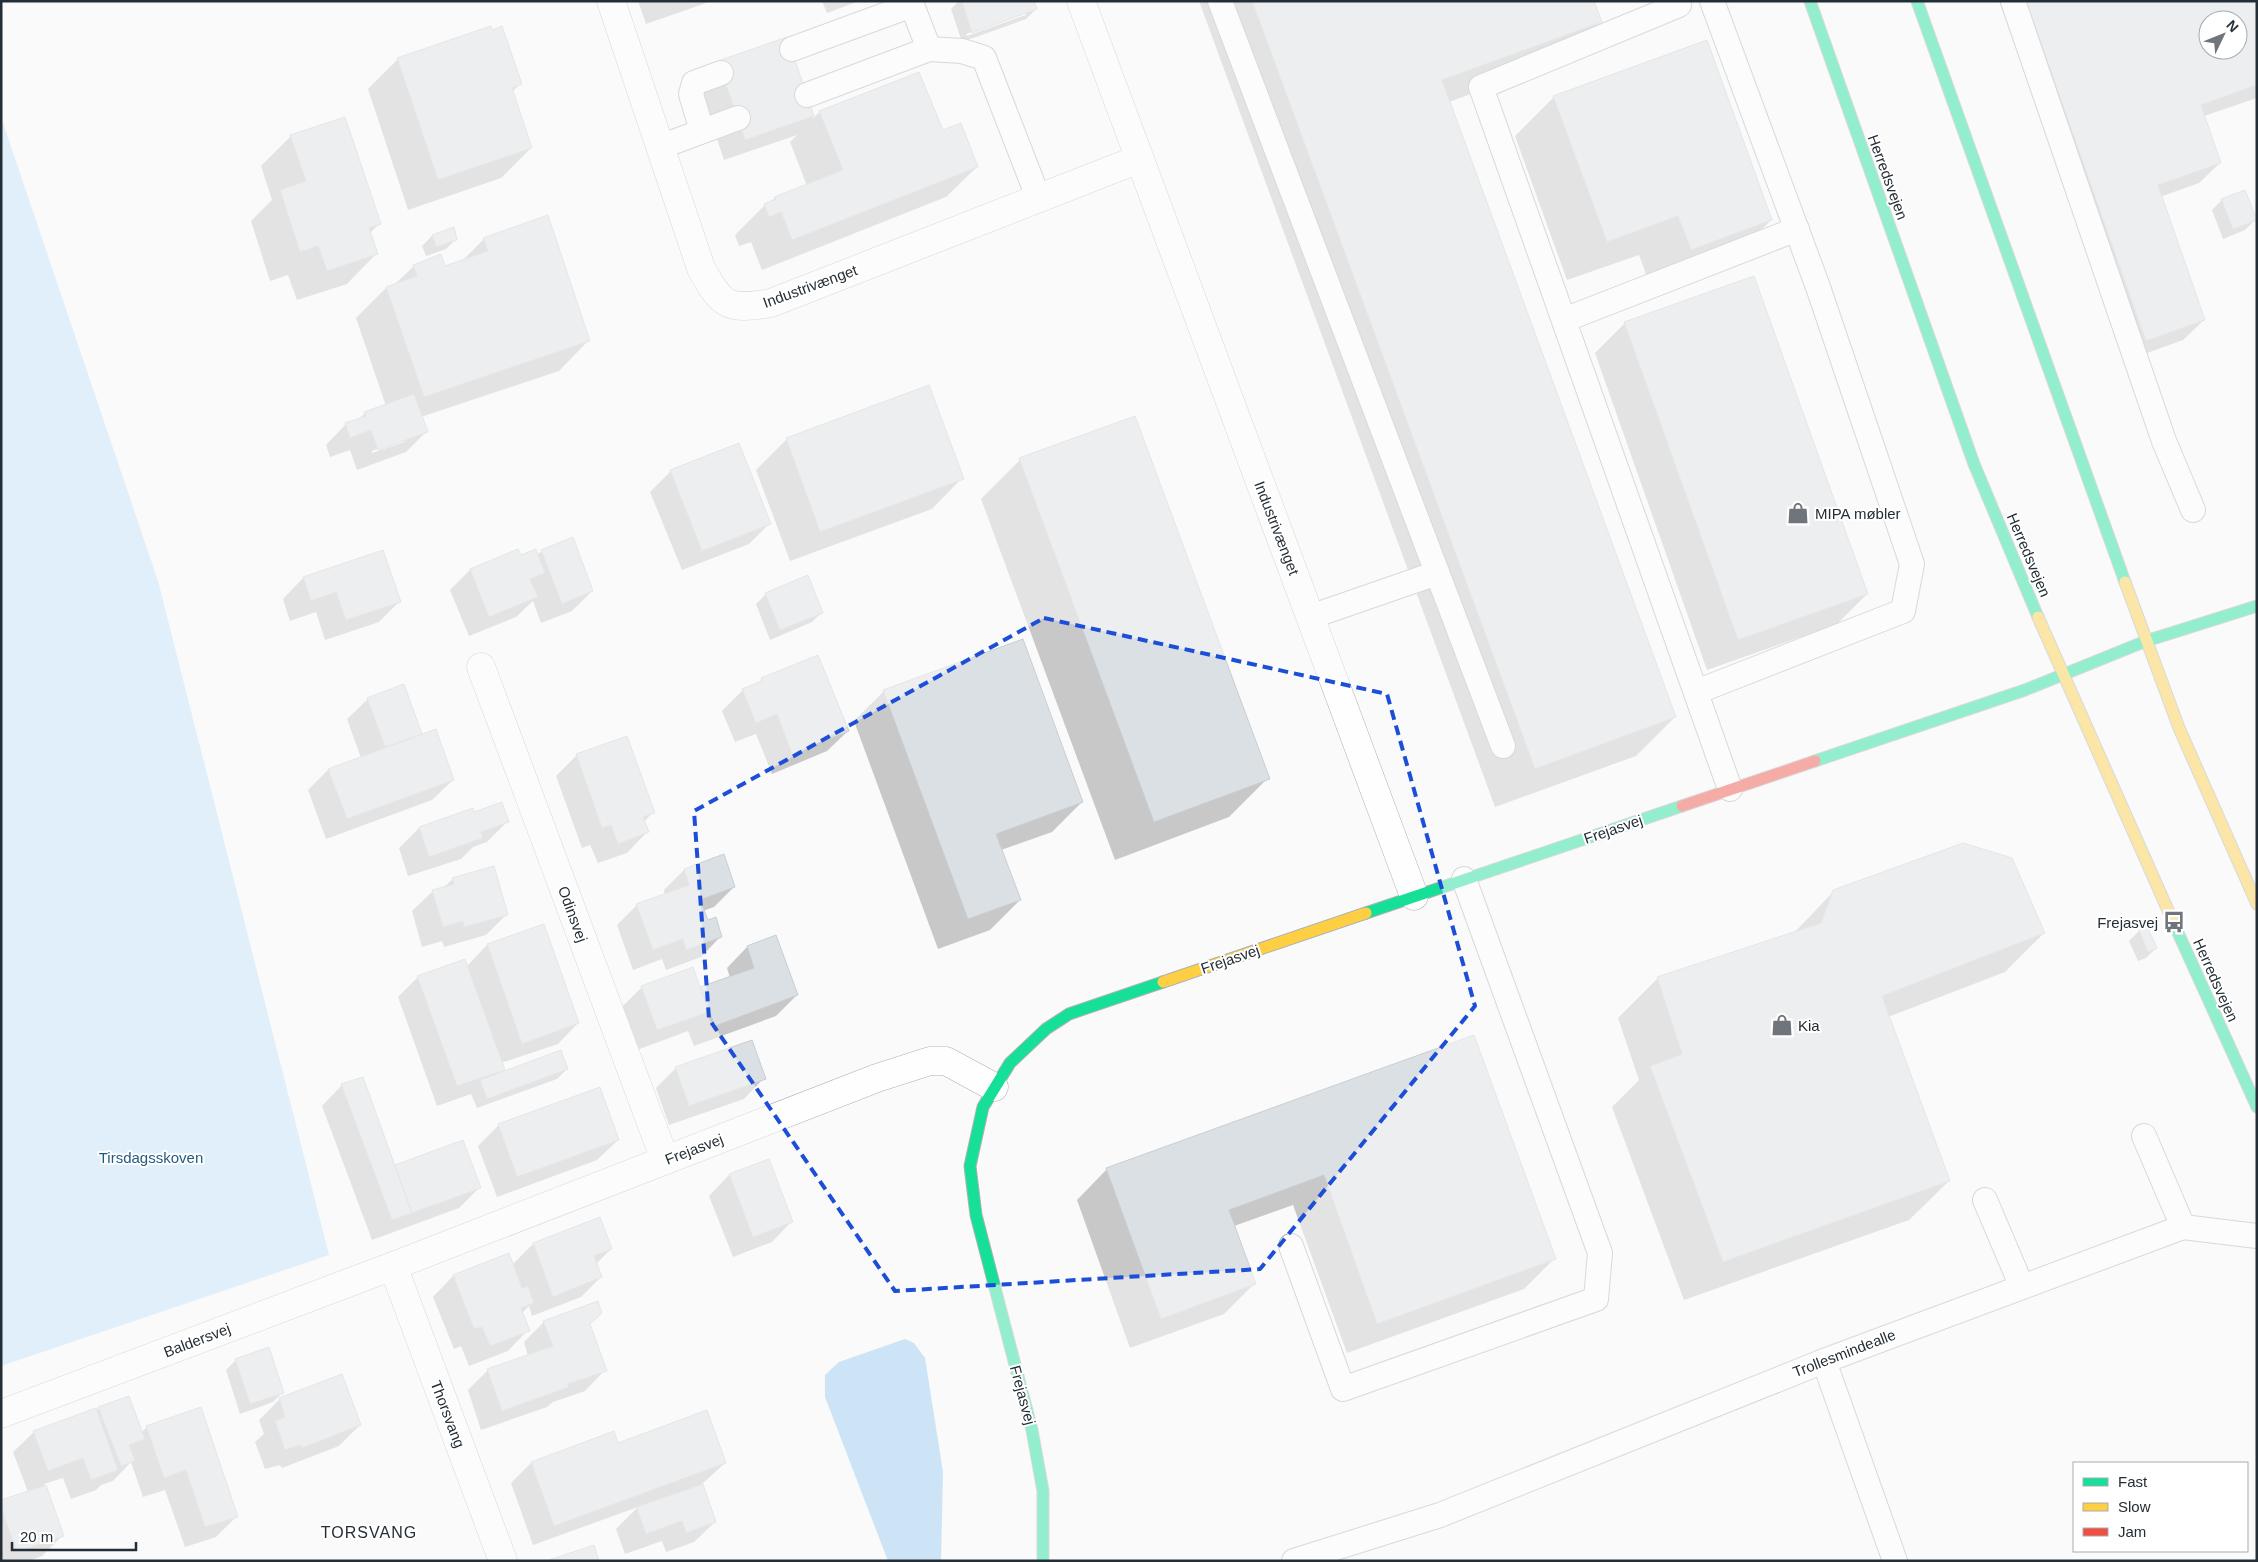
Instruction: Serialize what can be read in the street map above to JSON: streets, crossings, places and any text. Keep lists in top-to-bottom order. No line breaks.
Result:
{"streets":{"street":["Herredsvejen","Industrivænget","Frejasvej","Odinsvej","Baldersvej","Thorsvang"],"lane":["Trollesmindealle"]},"crossings":[["Herredsvejen","Frejasvej"],["Industrivænget","Frejasvej"],["Frejasvej","Odinsvej"],["Frejasvej","Baldersvej"],["Frejasvej","Thorsvang"],["Baldersvej","Thorsvang"]],"districts":["TORSVANG"],"parks":["Tirsdagsskoven"],"places":{"shop":["MIPA møbler","Kia"],"bus stop":["Frejasvej"]},"legend":["Fast","Slow","Jam"],"scale_bar":"20 m","north":"top right"}
